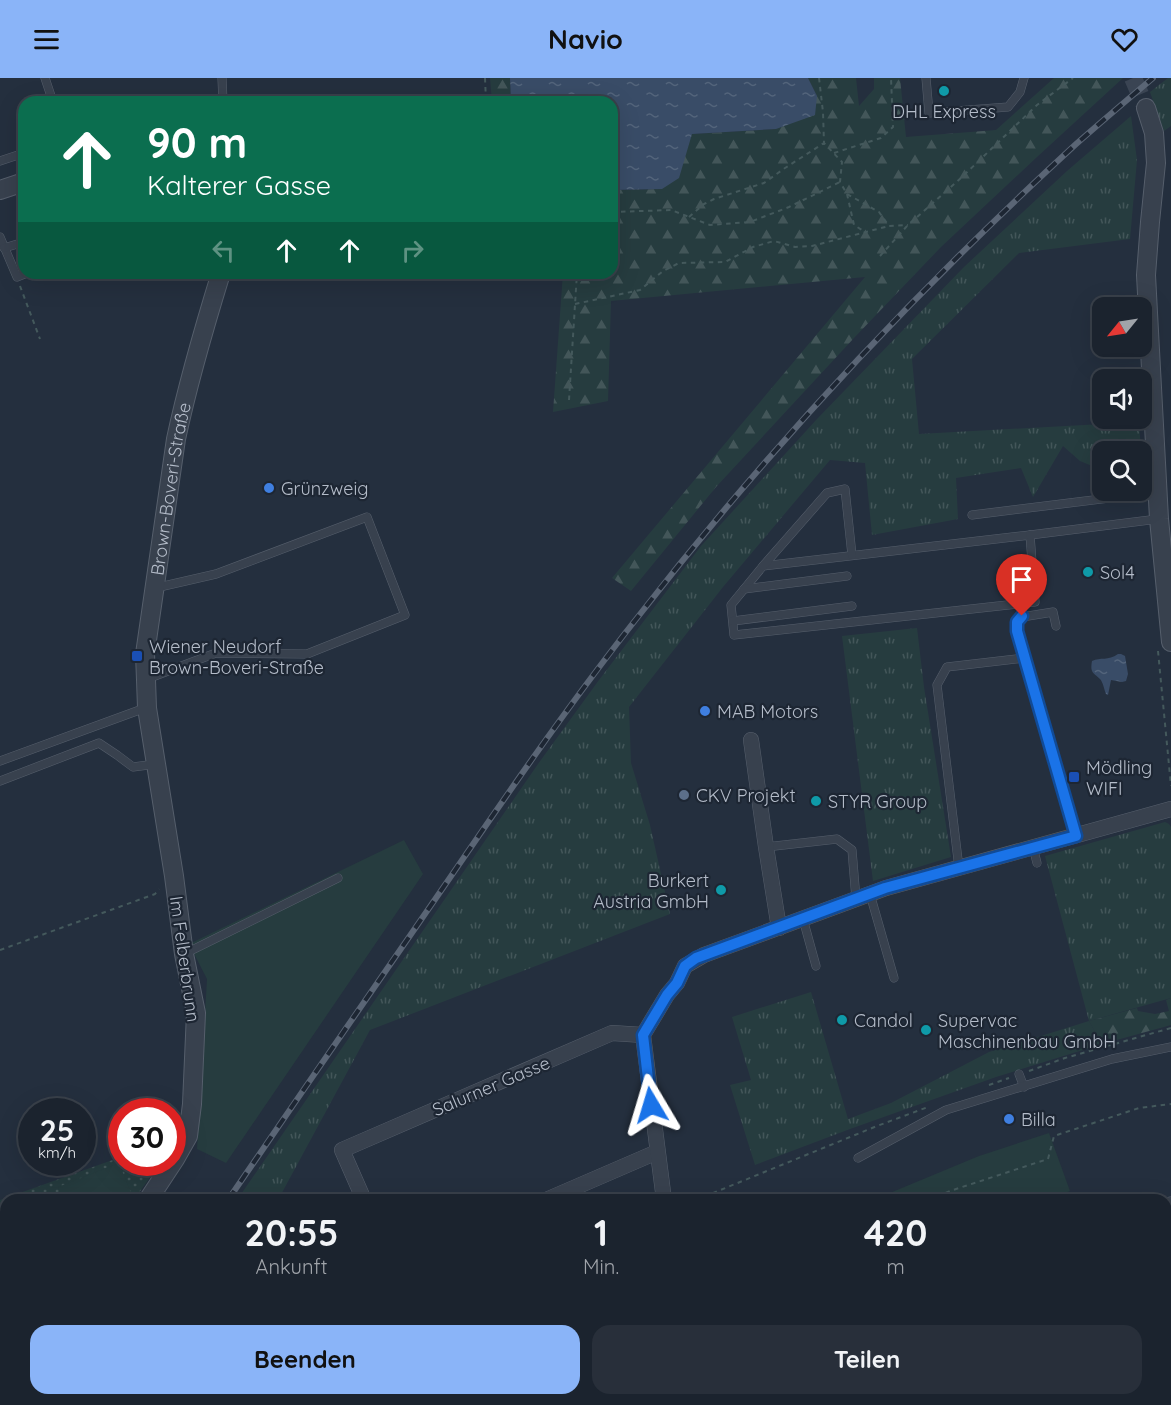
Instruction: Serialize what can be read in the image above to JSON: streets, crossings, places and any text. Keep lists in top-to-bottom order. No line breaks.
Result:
{"streets":{"street":["Brown-Boveri-Straße","Im Felberbrunn","Salurner Gasse"]},"crossings":[["Brown-Boveri-Straße","Im Felberbrunn"]],"places":{"other":["DHL Express","Grünzweig","Sol4","MAB Motors","CKV Projekt","STYR Group","Burkert Austria GmbH","Candol","Supervac Maschinenbau GmbH","Billa"],"transit":["Wiener Neudorf Brown-Boveri-Straße","Mödling WIFI"]},"north":"bottom left","page":{"header":"Navio","turn":["90 m","Kalterer Gasse"],"speed":"25 km/h","limit":"30","eta":["20:55","Ankunft","1","Min.","420","m"],"buttons":["Beenden","Teilen"]}}
